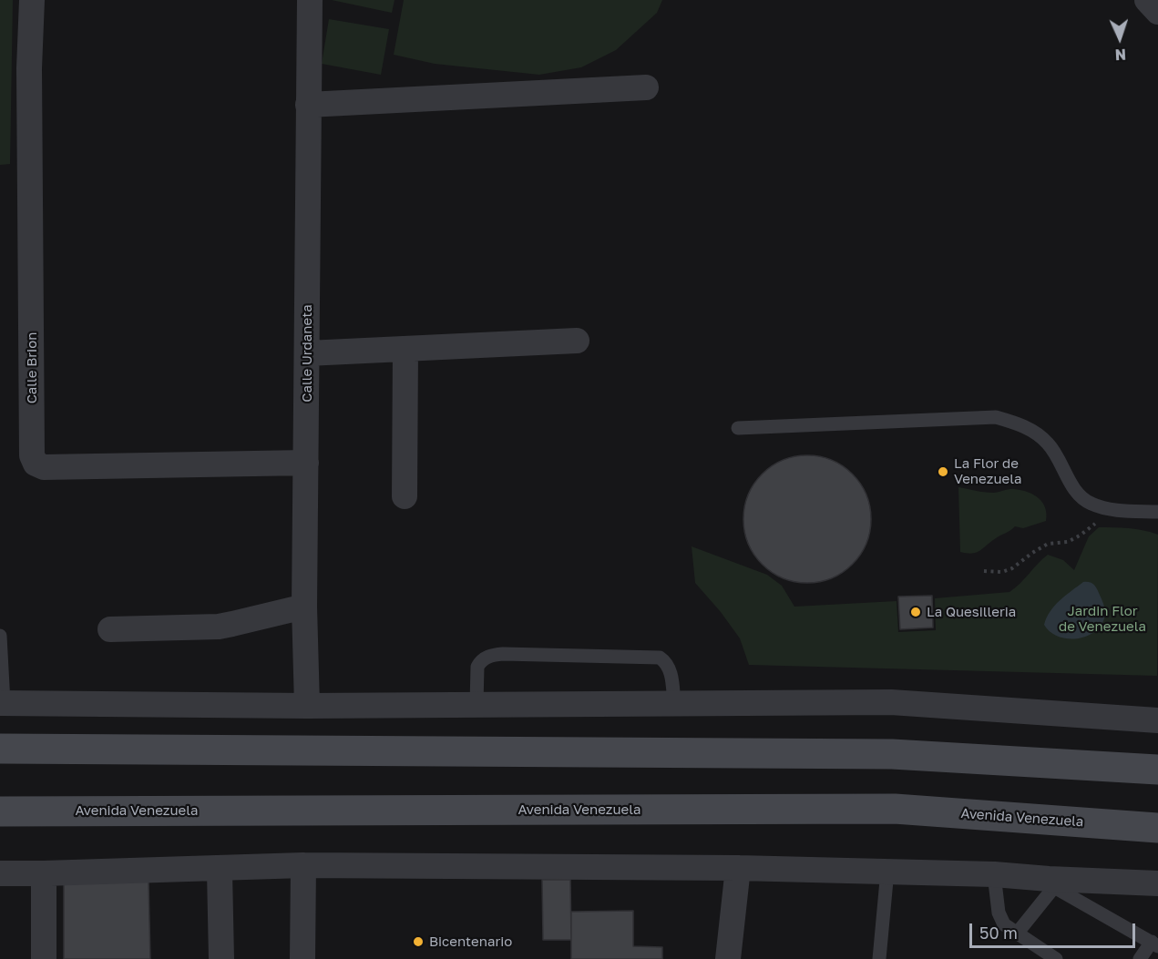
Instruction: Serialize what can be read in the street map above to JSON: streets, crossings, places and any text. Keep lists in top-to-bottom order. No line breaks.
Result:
{"streets":{"street":["Calle Urdaneta","Calle Brion","Avenida Venezuela"]},"crossings":[["Calle Urdaneta","Calle Brion"]],"parks":["Jardin Flor de Venezuela"],"places":["La Flor de Venezuela","La Quesilleria","Bicentenario"],"scale_bar":"50 m","north":"bottom"}
